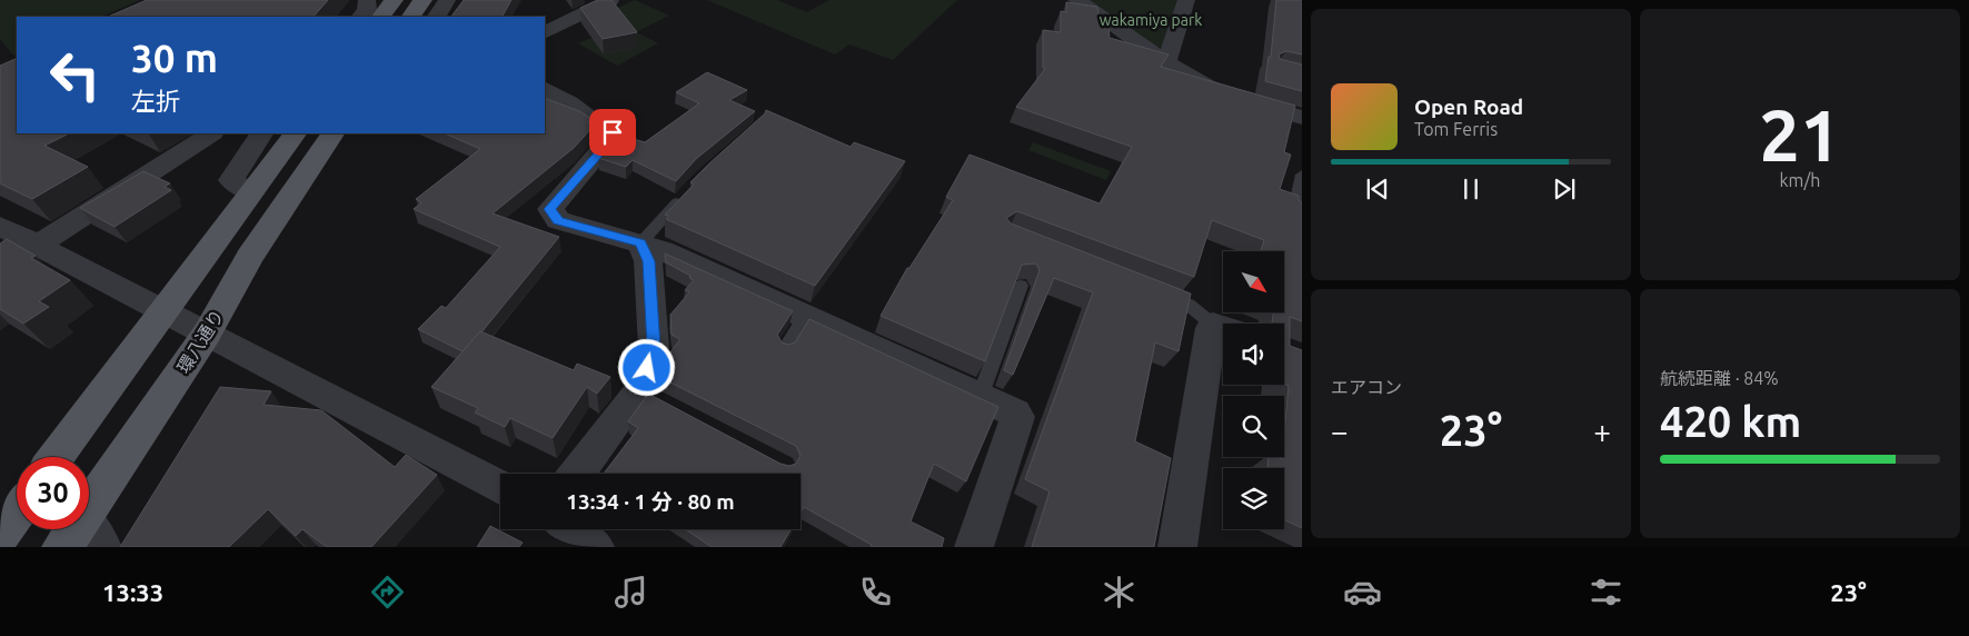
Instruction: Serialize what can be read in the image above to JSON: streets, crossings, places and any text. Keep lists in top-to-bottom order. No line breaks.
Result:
{"streets":{"main road":["環八通り"]},"parks":["wakamiya park"],"north":"bottom right","page":{"tile":[["21","km/h"],"エアコン",["航続距離 · 84%","420 km"]],"turn":["30 m","左折"],"song":["Open Road","Tom Ferris"],"heat":["−","23°","+"],"limit":"30","trip":"13:34 · 1 分 · 80 m","tabs":["13:33","23°"]}}
